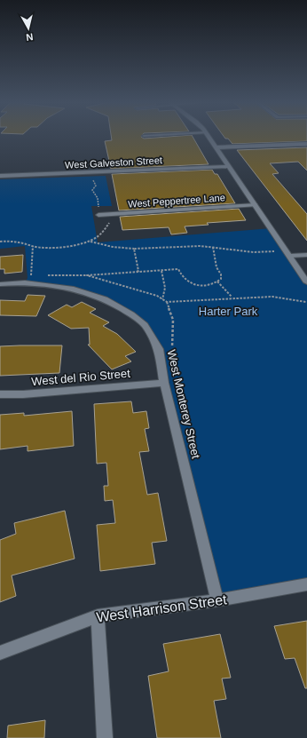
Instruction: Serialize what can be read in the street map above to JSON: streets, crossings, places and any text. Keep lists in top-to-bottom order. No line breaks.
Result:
{"streets":{"street":["West Galveston Street","West Peppertree Lane","West del Rio Street","West Monterey Street","West Harrison Street"]},"crossings":[["West del Rio Street","West Monterey Street"],["West Monterey Street","West Harrison Street"]],"parks":["Harter Park"],"north":"bottom"}
